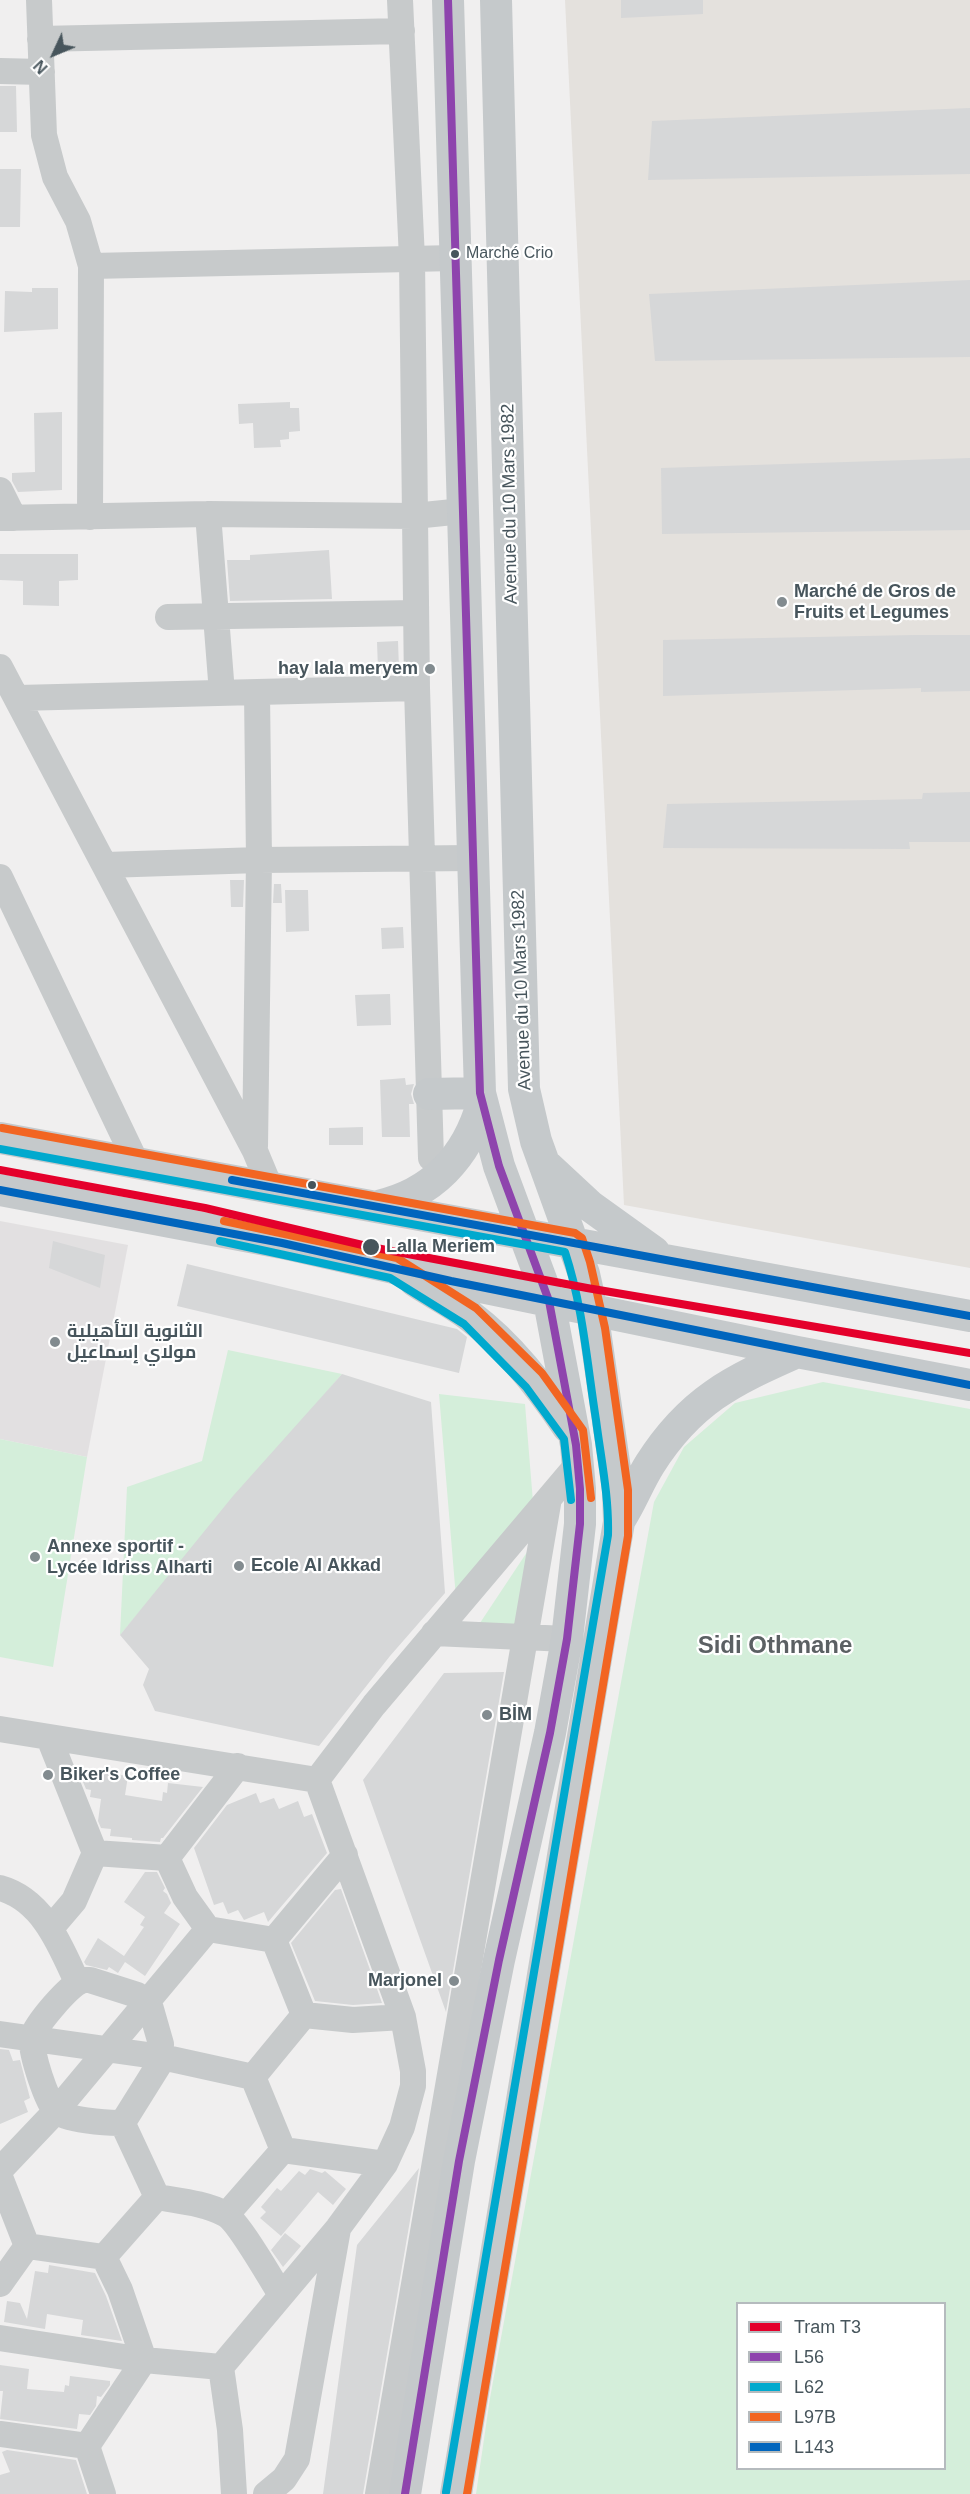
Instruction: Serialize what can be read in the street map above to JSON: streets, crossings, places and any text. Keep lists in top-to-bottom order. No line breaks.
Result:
{"streets":{"main road":["Avenue du 10 Mars 1982"]},"districts":["Sidi Othmane"],"places":["Marché Crio","Marché de Gros de Fruits et Legumes","hay lala meryem","Lalla Meriem","الثانوية التأهيلية مولاي إسماعيل","Annexe sportif - Lycée Idriss Alharti","Ecole Al Akkad","BİM","Biker's Coffee","Marjonel"],"lines":["transit line L56","transit line L97B","transit line L62","tram line T3","transit line L143"],"legend":["Tram T3","L56","L62","L97B","L143"],"north":"bottom left"}
